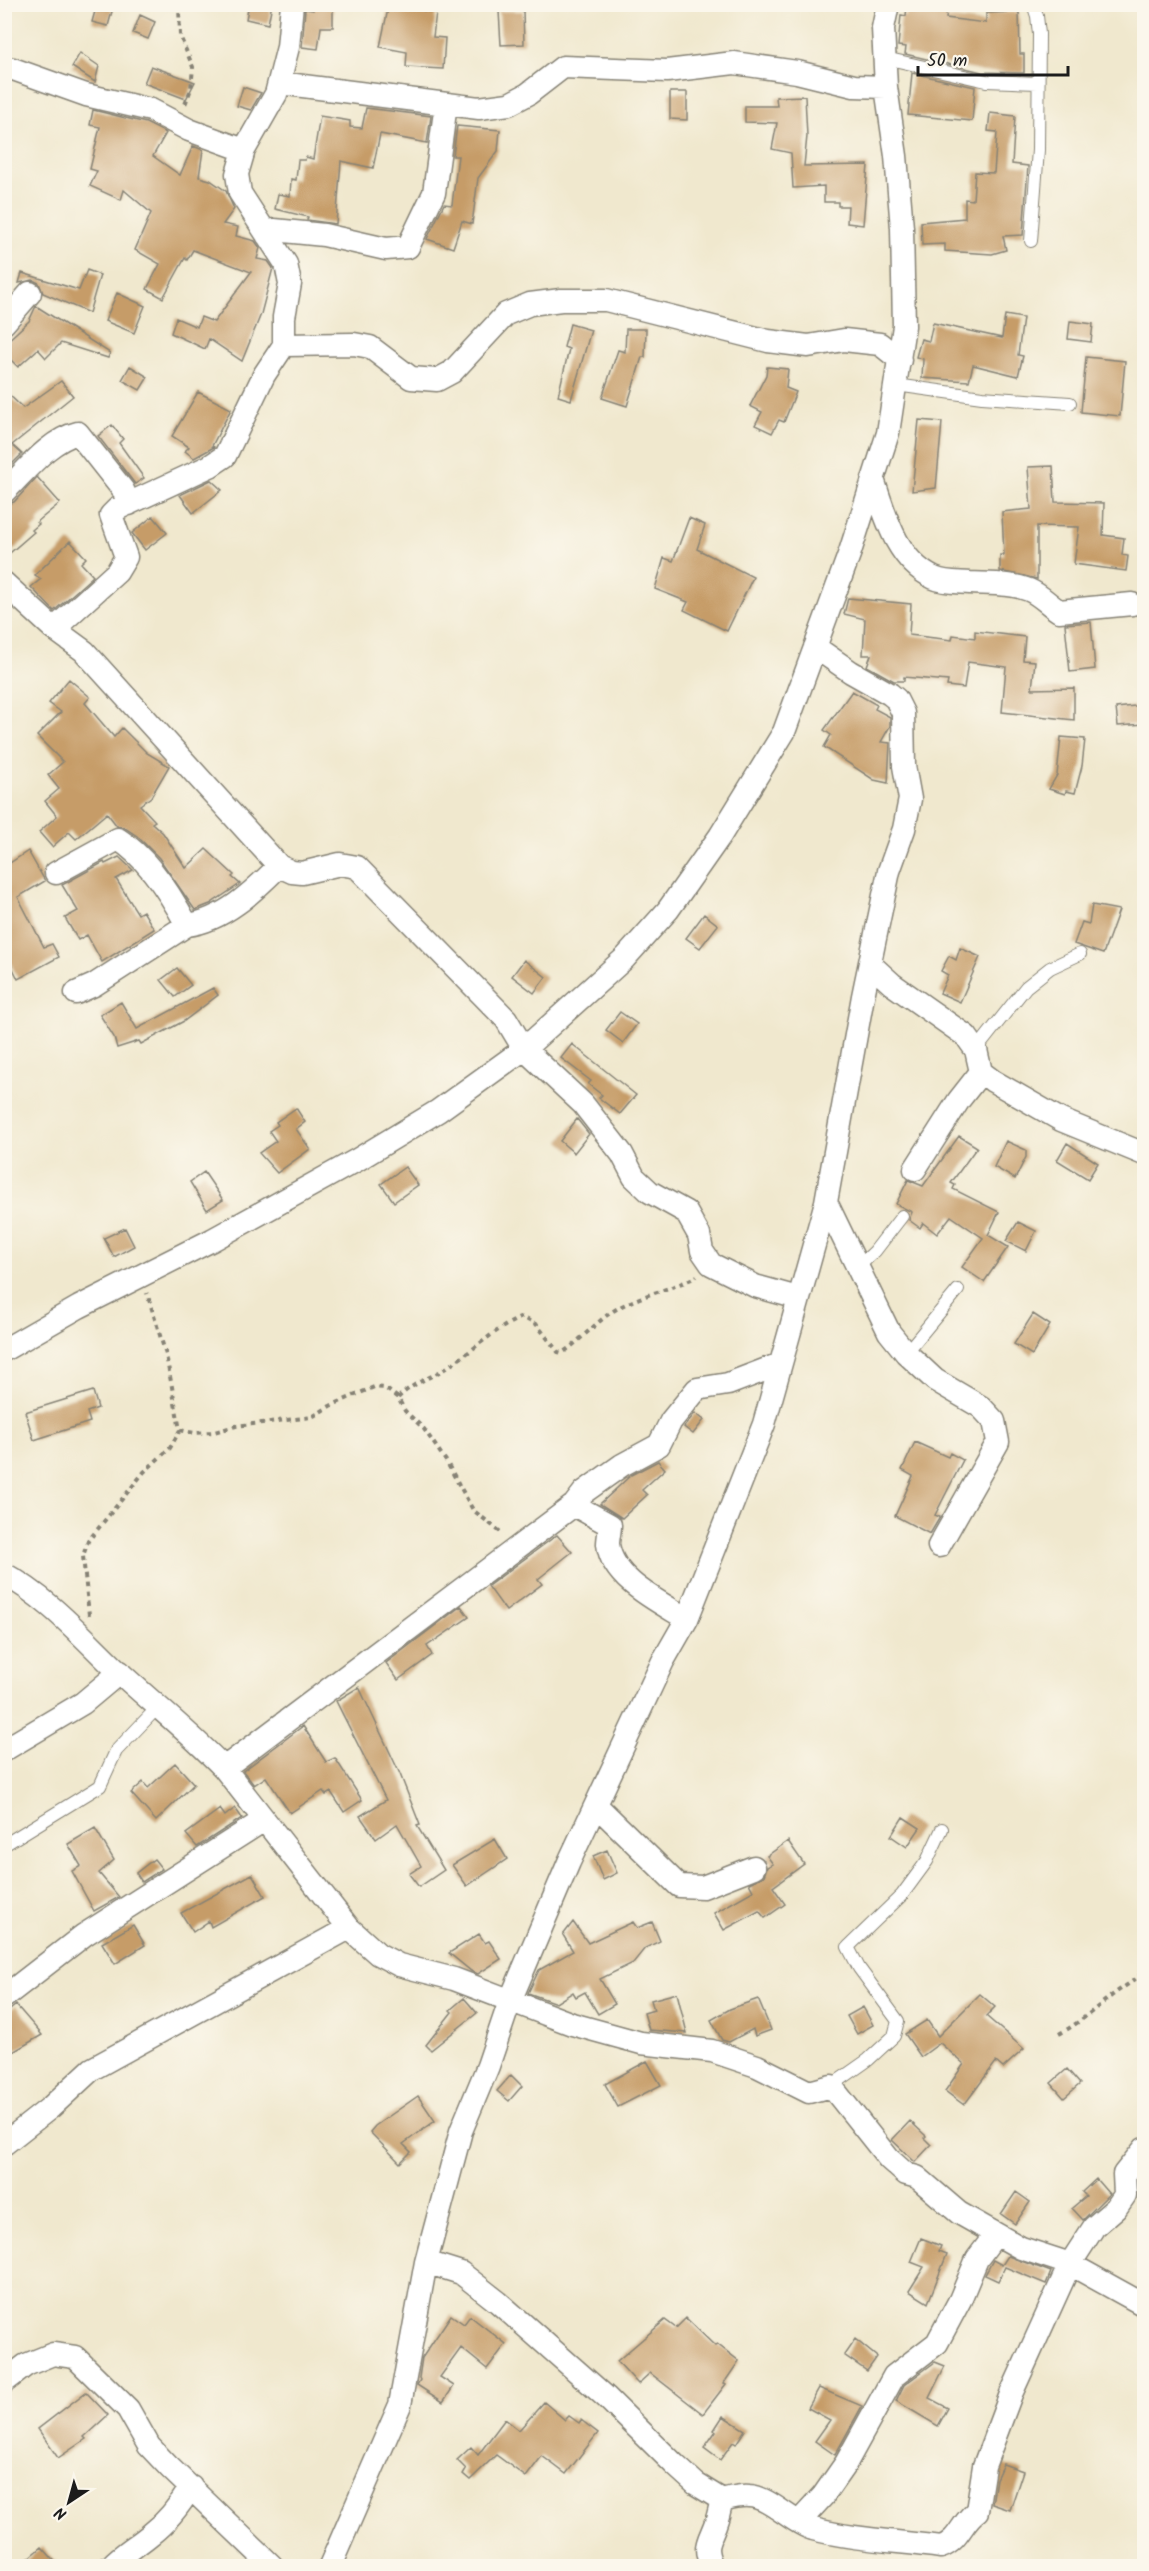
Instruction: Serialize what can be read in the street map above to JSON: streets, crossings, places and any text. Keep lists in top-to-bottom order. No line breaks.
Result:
{"scale_bar":"50 m","north":"bottom left"}
